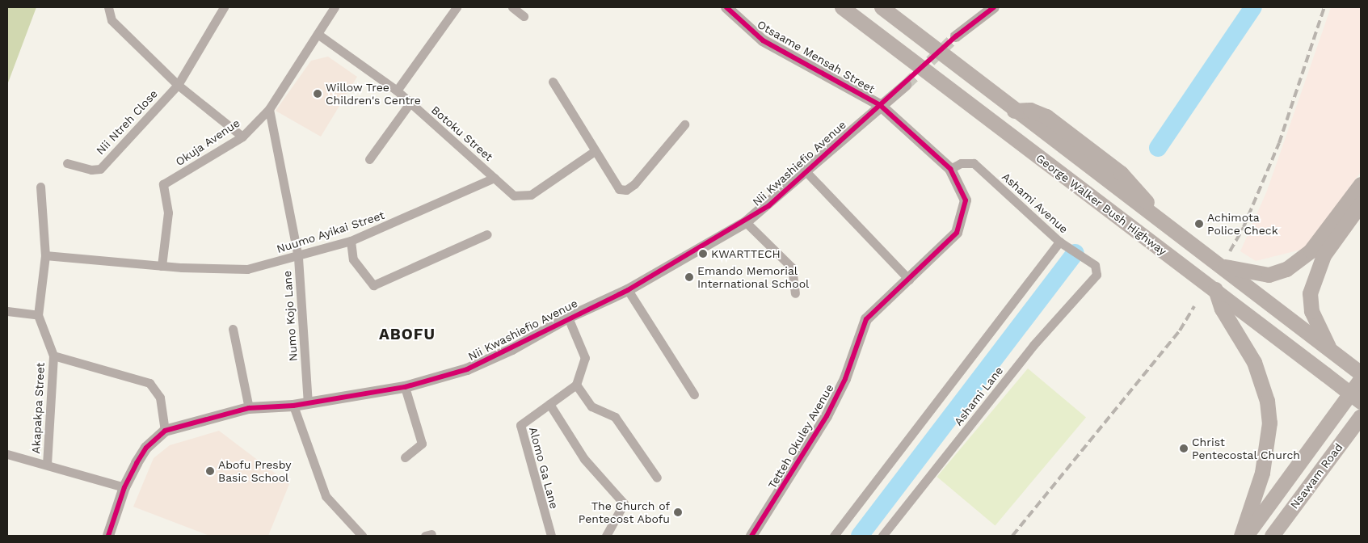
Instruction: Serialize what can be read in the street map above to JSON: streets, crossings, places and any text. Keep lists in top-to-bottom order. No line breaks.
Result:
{"streets":{"highway":["George Walker Bush Highway","Nsawam Road"],"street":["Otsaame Mensah Street","Nii Ntreh Close","Botoku Street","Okuja Avenue","Nii Kwashiefio Avenue","Ashami Avenue","Nuumo Ayikai Street","Numo Kojo Lane","Ashami Lane","Akapakpa Street","Tetteh Okuley Avenue","Alomo Ga Lane"]},"crossings":[["Otsaame Mensah Street","Nii Kwashiefio Avenue"],["Otsaame Mensah Street","Tetteh Okuley Avenue"],["Botoku Street","Okuja Avenue"],["Botoku Street","Nuumo Ayikai Street"],["Okuja Avenue","Nuumo Ayikai Street"],["Okuja Avenue","Numo Kojo Lane"],["Nii Kwashiefio Avenue","Numo Kojo Lane"],["Nii Kwashiefio Avenue","Tetteh Okuley Avenue"],["Ashami Avenue","Ashami Lane"],["Ashami Avenue","Tetteh Okuley Avenue"],["Nuumo Ayikai Street","Numo Kojo Lane"],["Nuumo Ayikai Street","Akapakpa Street"]],"districts":["ABOFU"],"places":["Willow Tree Children's Centre","Achimota Police Check","KWARTTECH","Emando Memorial International School","Christ Pentecostal Church","Abofu Presby Basic School","The Church of Pentecost Abofu"]}
